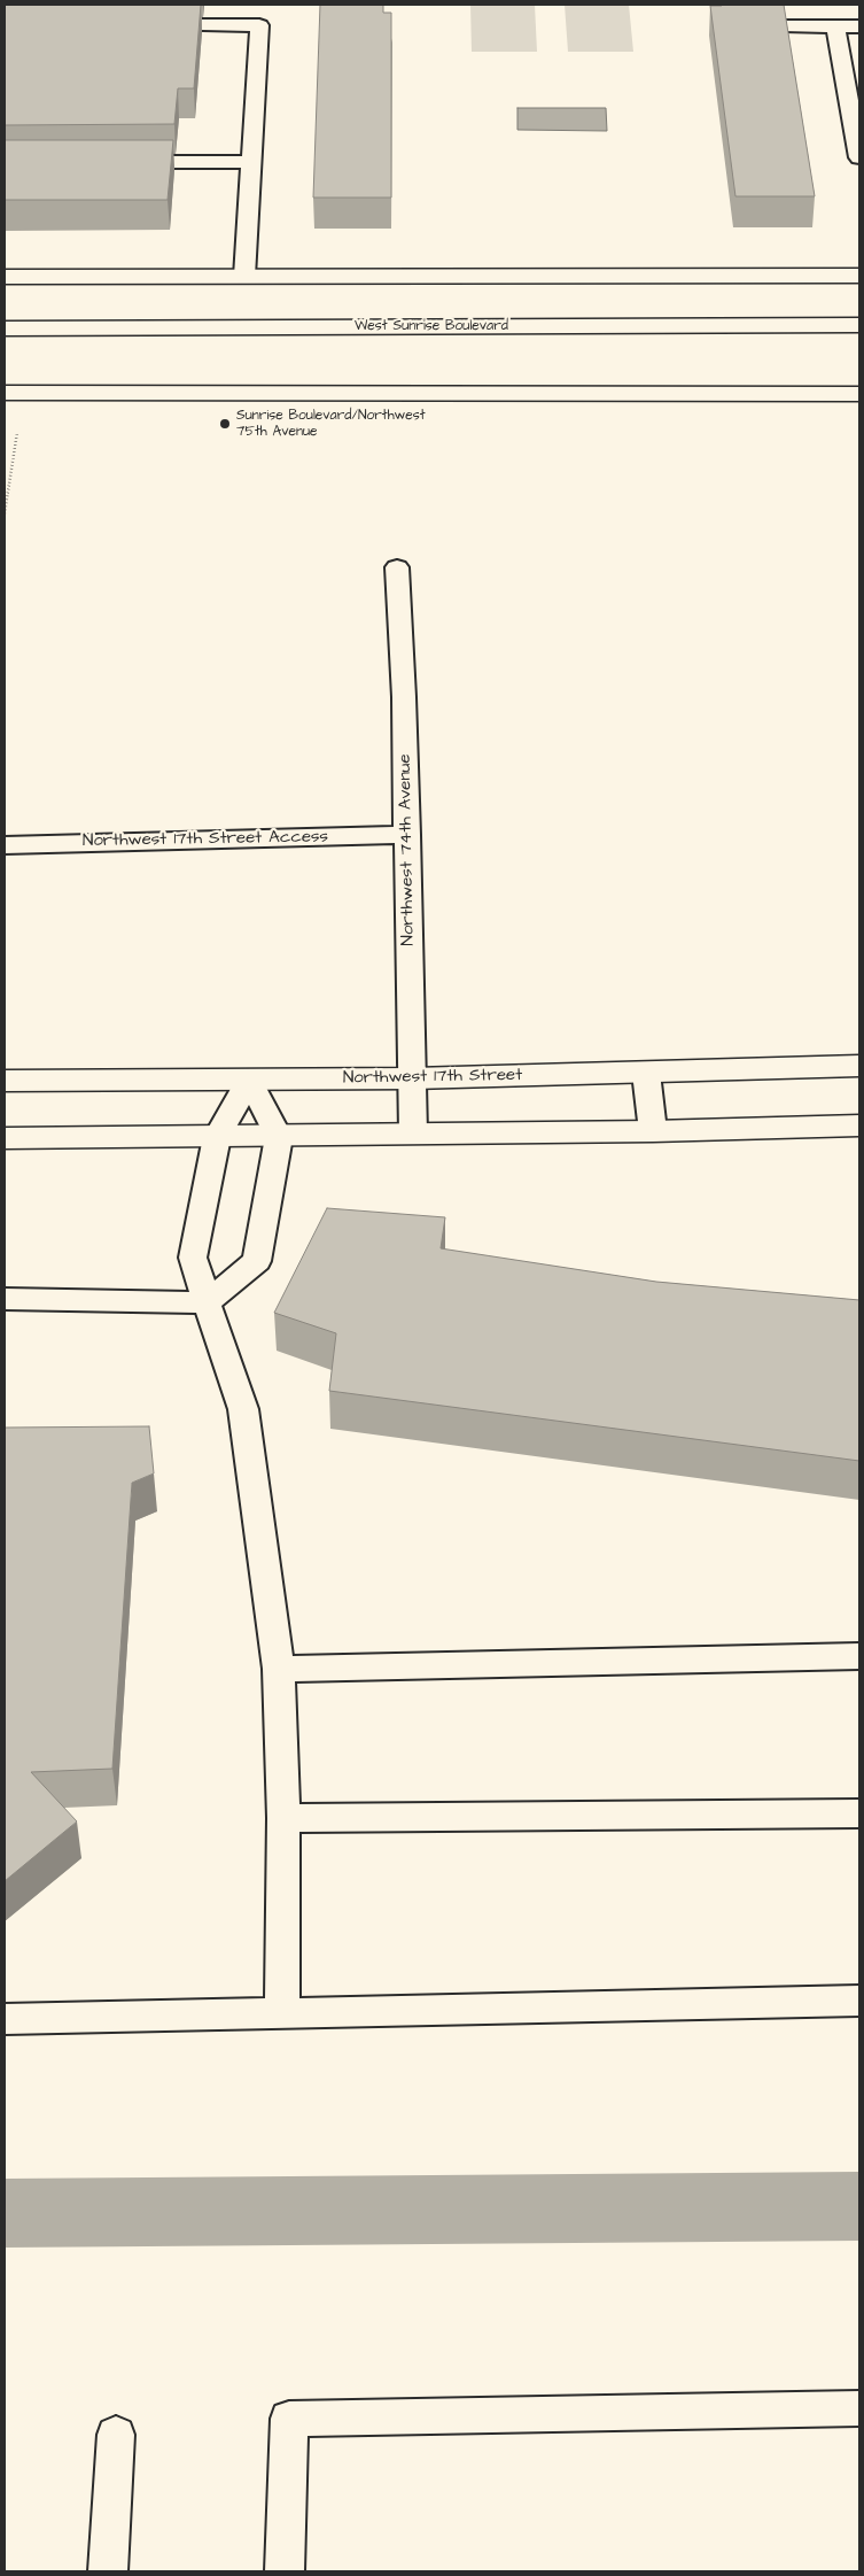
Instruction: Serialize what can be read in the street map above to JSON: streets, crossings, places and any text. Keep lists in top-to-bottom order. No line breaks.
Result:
{"streets":{"main road":["West Sunrise Boulevard","Northwest 17th Street"],"lane":["Northwest 17th Street Access","Northwest 74th Avenue"]},"crossings":[["Northwest 17th Street Access","Northwest 74th Avenue"],["Northwest 74th Avenue","Northwest 17th Street"]],"places":["Sunrise Boulevard/Northwest 75th Avenue"]}
